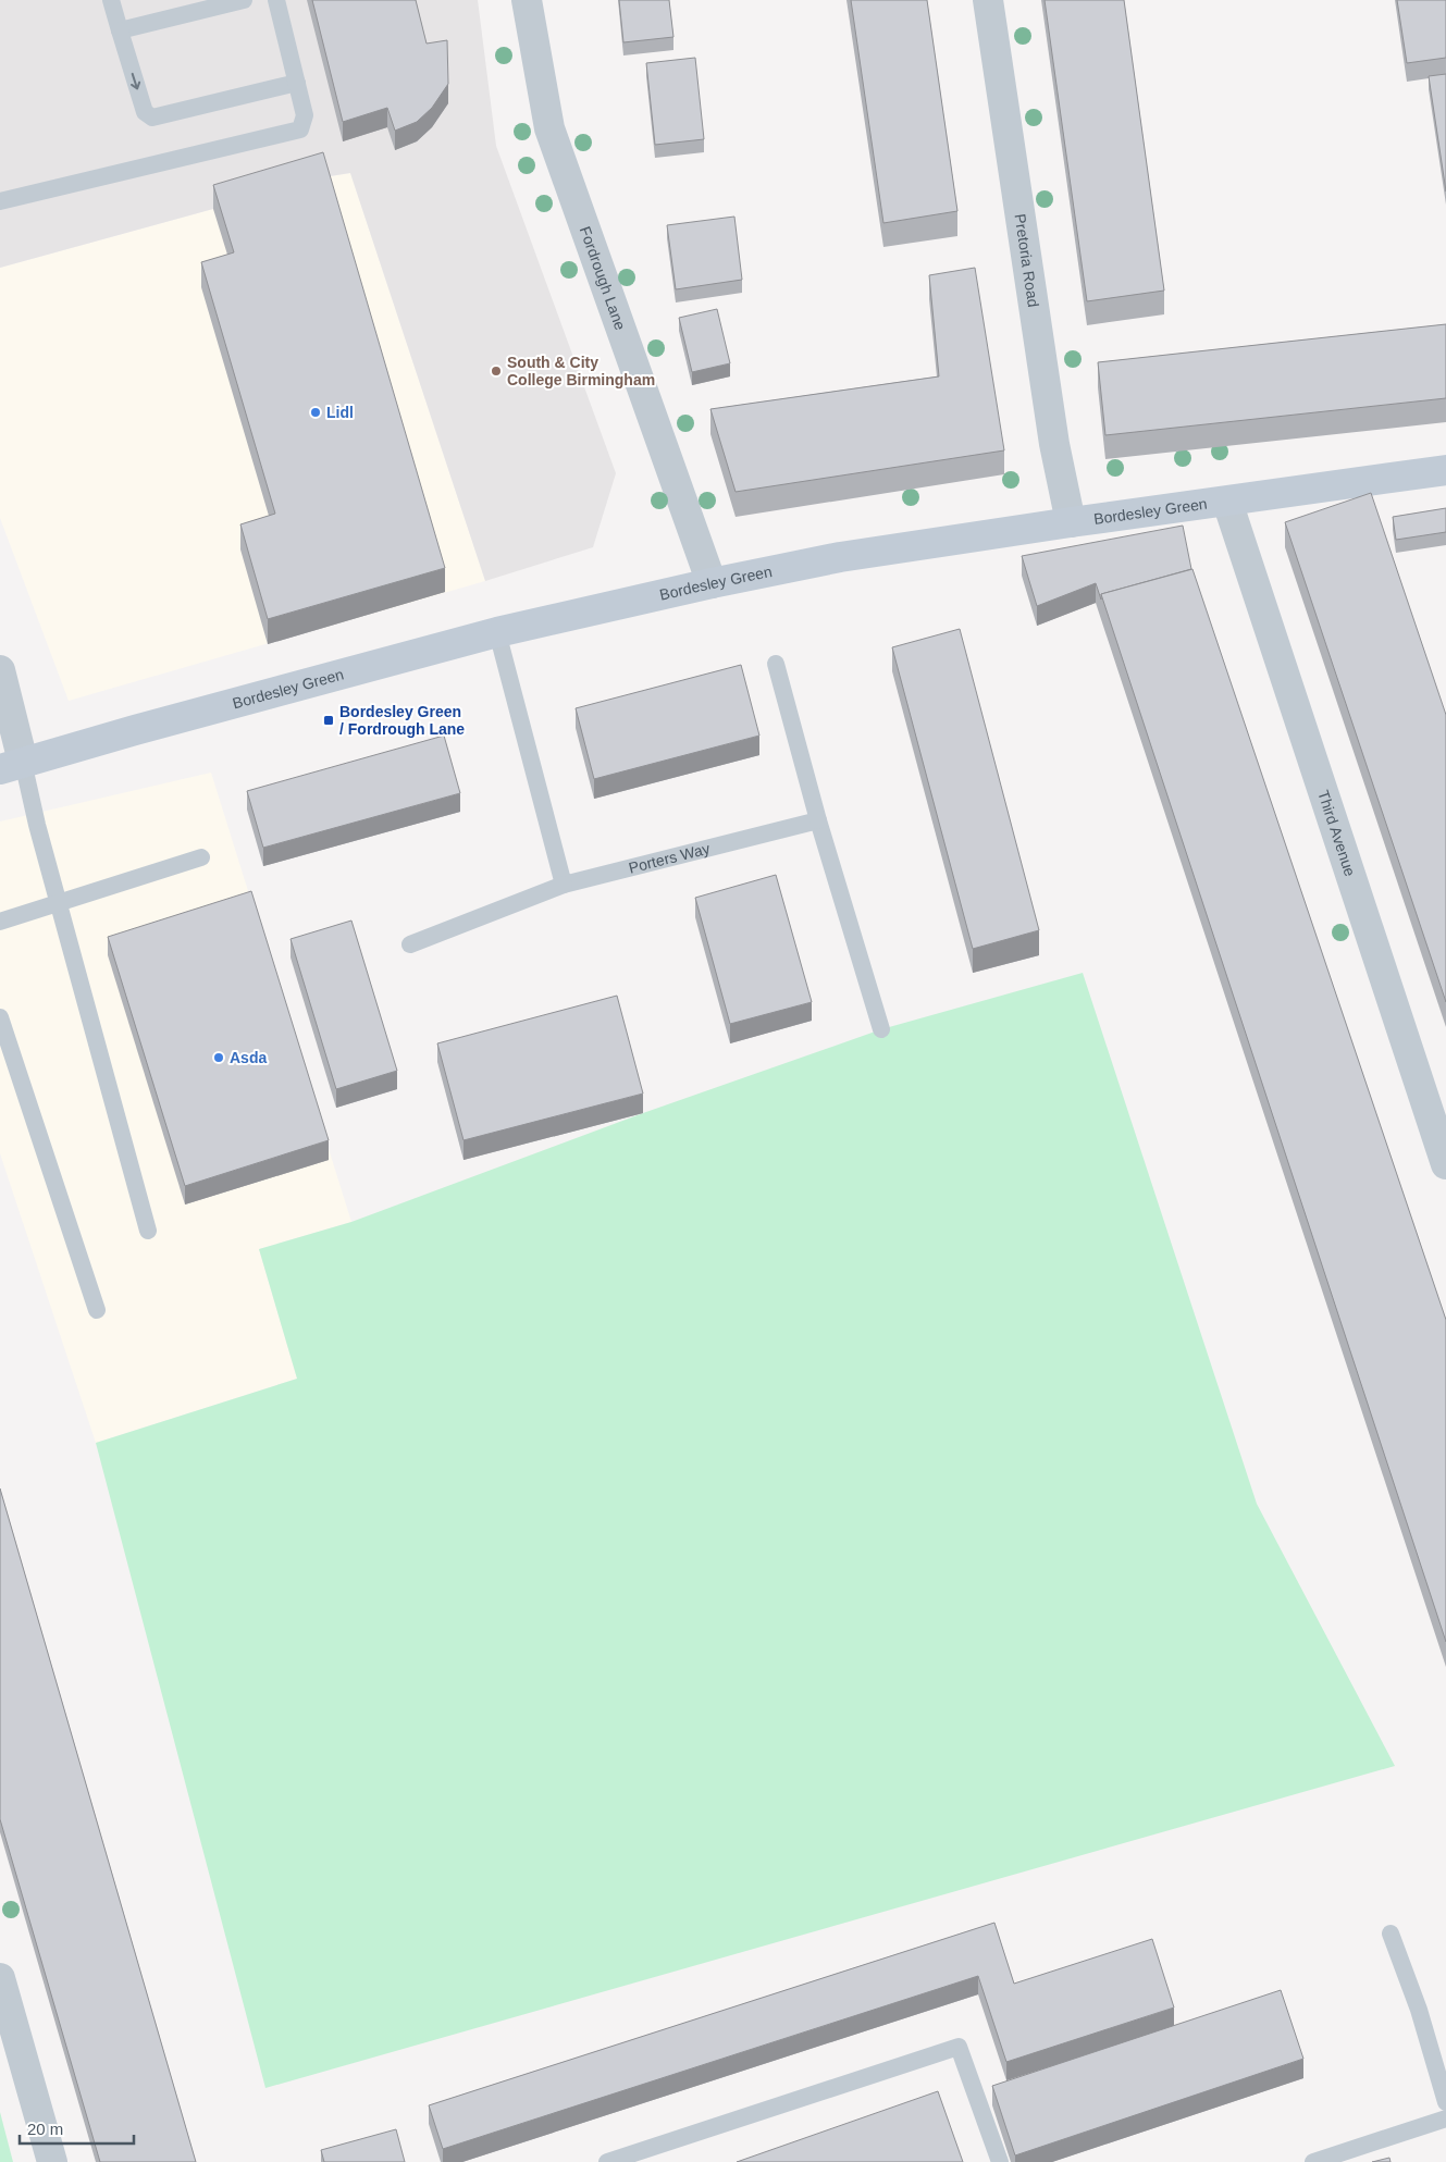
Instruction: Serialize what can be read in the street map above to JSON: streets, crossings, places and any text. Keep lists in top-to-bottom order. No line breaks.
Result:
{"streets":{"main road":["Bordesley Green"],"street":["Pretoria Road","Fordrough Lane","Third Avenue"],"lane":["Porters Way"]},"crossings":[["Pretoria Road","Bordesley Green"],["Fordrough Lane","Bordesley Green"],["Bordesley Green","Third Avenue"]],"places":{"other":["South & City College Birmingham","Lidl","Asda"],"transit":["Bordesley Green / Fordrough Lane"]},"scale_bar":"20 m"}
